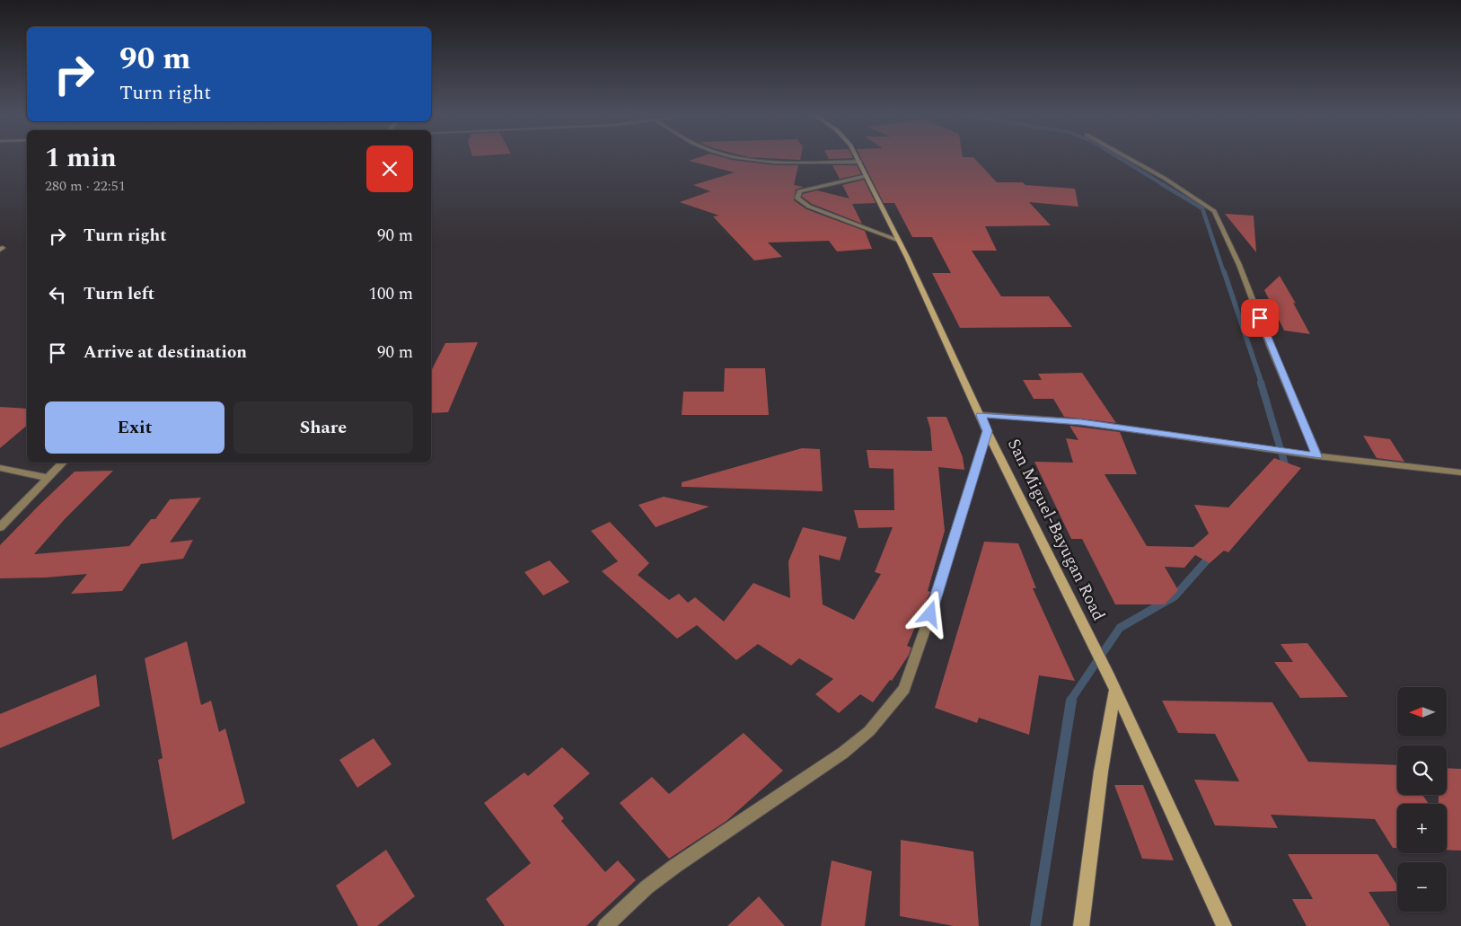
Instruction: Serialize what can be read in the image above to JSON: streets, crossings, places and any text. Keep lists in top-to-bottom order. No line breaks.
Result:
{"streets":{"main road":["San Miguel-Bayugan Road"]},"north":"left","page":{"turn":["90 m","Turn right"],"heading":["1 min","280 m · 22:51"],"list":[{"name":"Turn right","value":"90 m"},{"name":"Turn left","value":"100 m"},{"name":"Arrive at destination","value":"90 m"}],"buttons":["Exit","Share"],"map_buttons":["+","−"]}}
